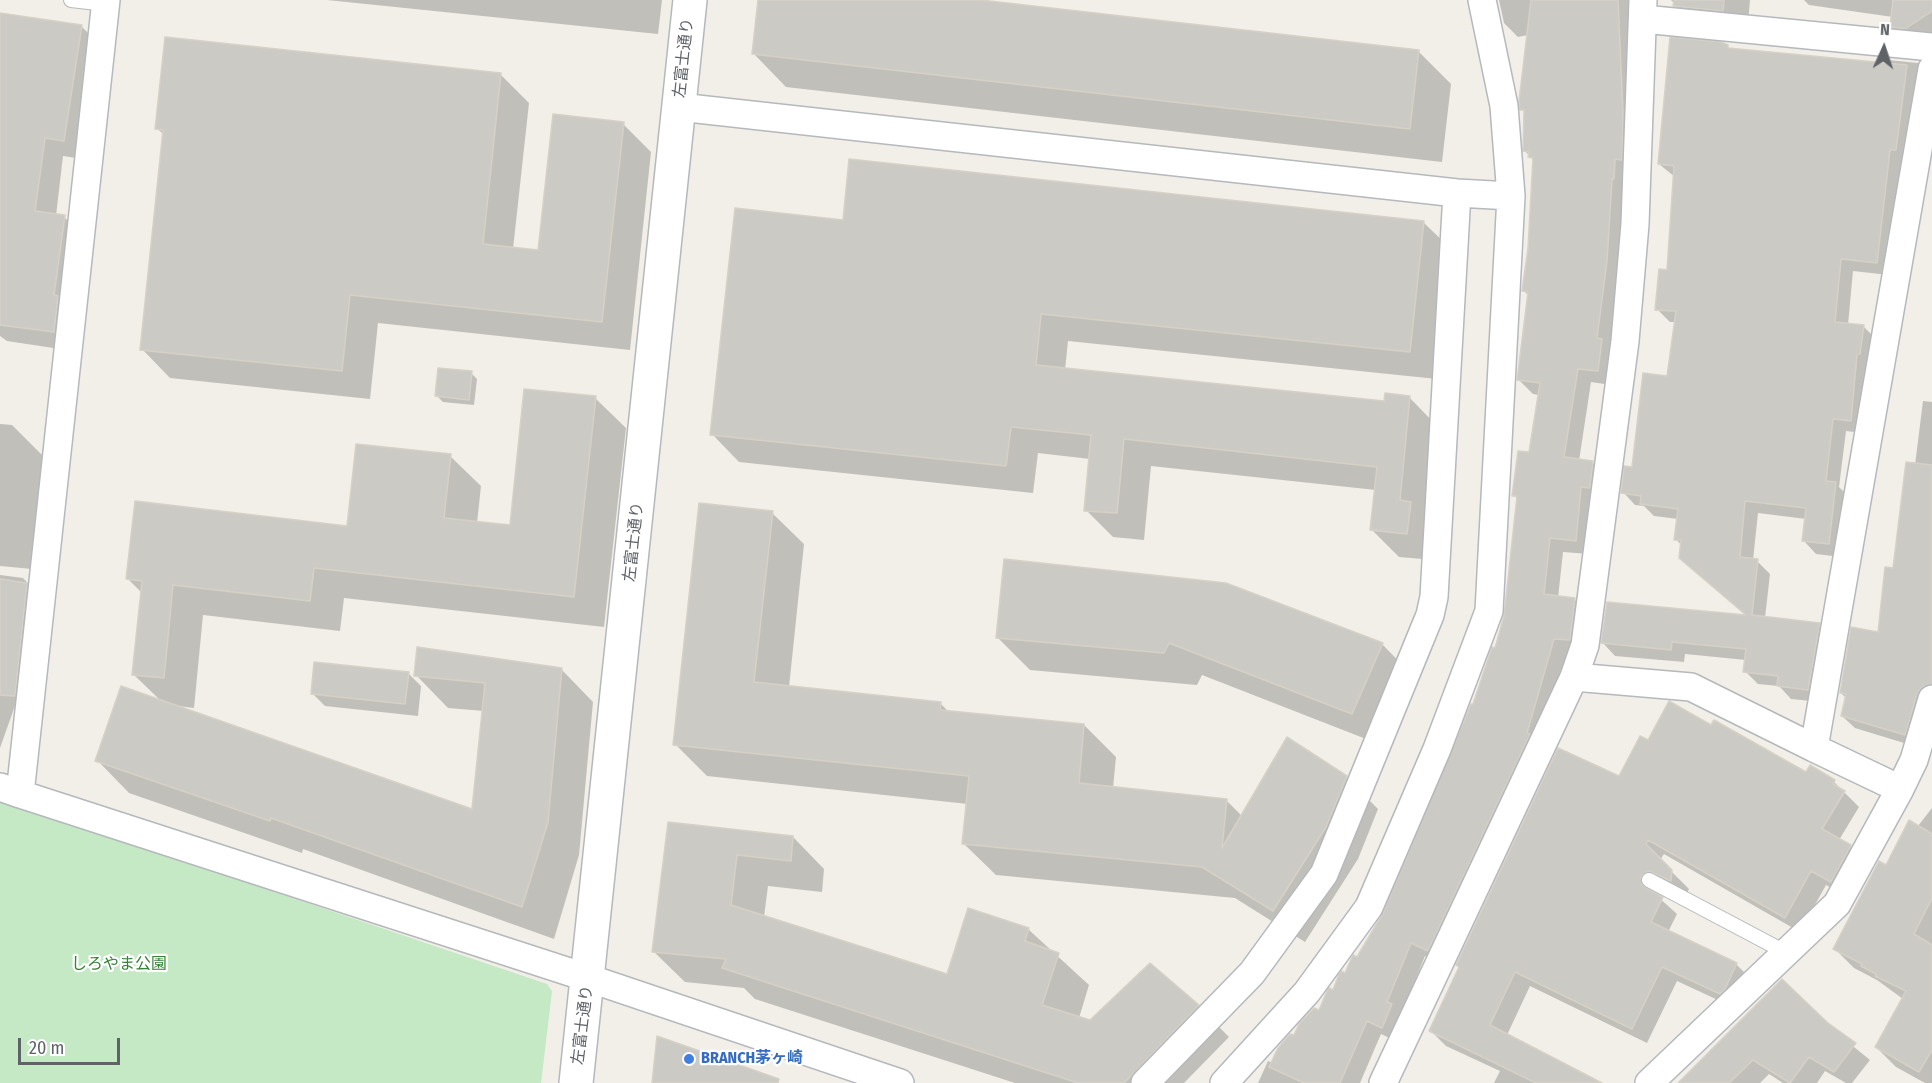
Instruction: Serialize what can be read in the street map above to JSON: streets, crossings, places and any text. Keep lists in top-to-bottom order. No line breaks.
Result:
{"streets":{"street":["左富士通り"]},"parks":["しろやま公園"],"places":["BRANCH茅ヶ崎"],"scale_bar":"20 m","north":"top"}
